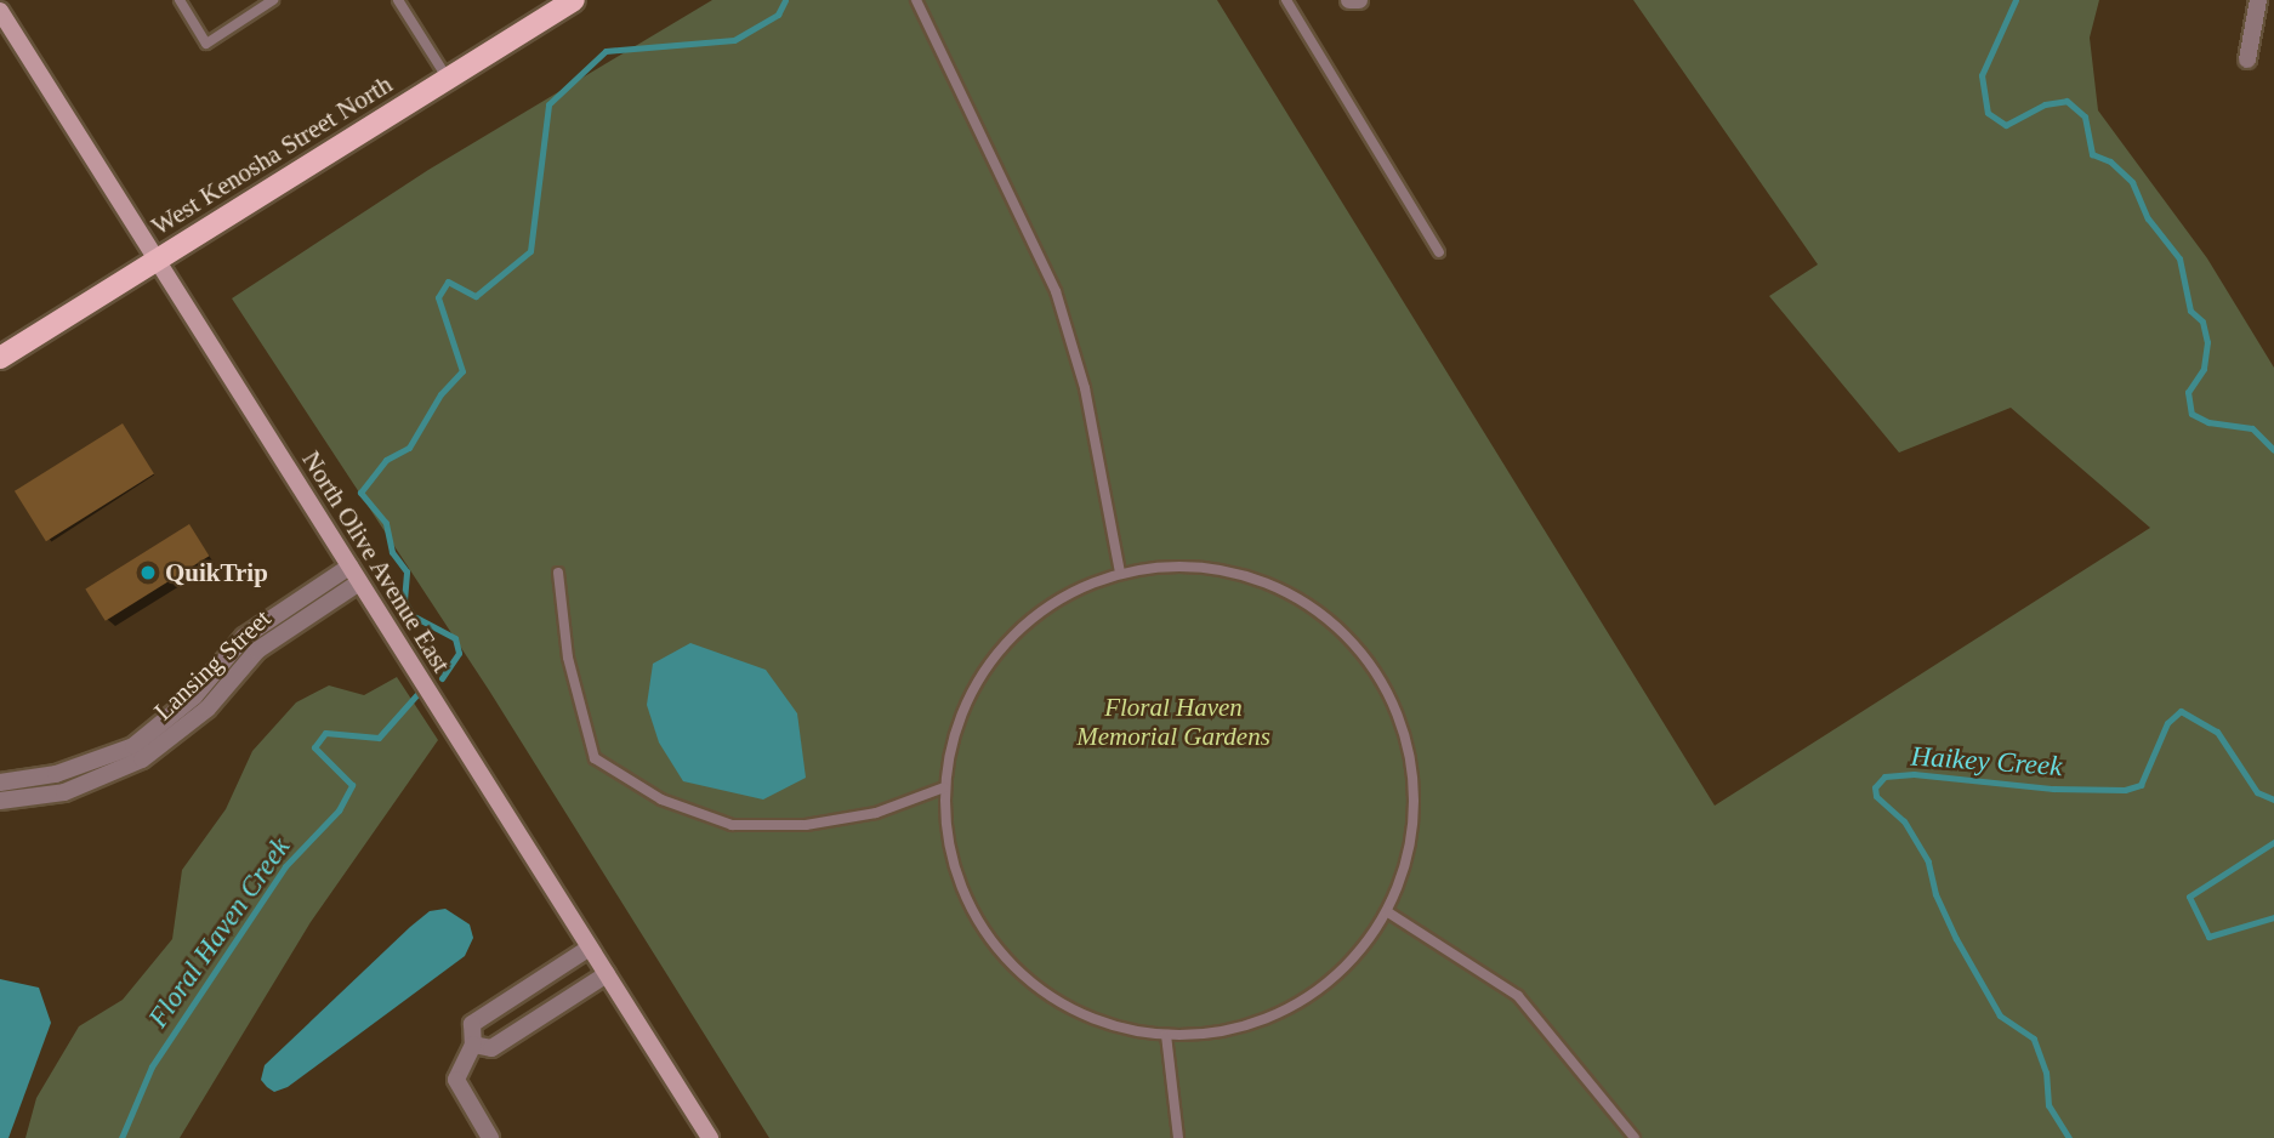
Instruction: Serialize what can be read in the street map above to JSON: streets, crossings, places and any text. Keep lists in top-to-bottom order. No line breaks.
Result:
{"streets":{"main road":["West Kenosha Street North"],"street":["North Olive Avenue East","Lansing Street"]},"crossings":[["West Kenosha Street North","North Olive Avenue East"],["North Olive Avenue East","Lansing Street"]],"water":["Haikey Creek","Floral Haven Creek"],"parks":["Floral Haven Memorial Gardens"],"places":["QuikTrip"]}
